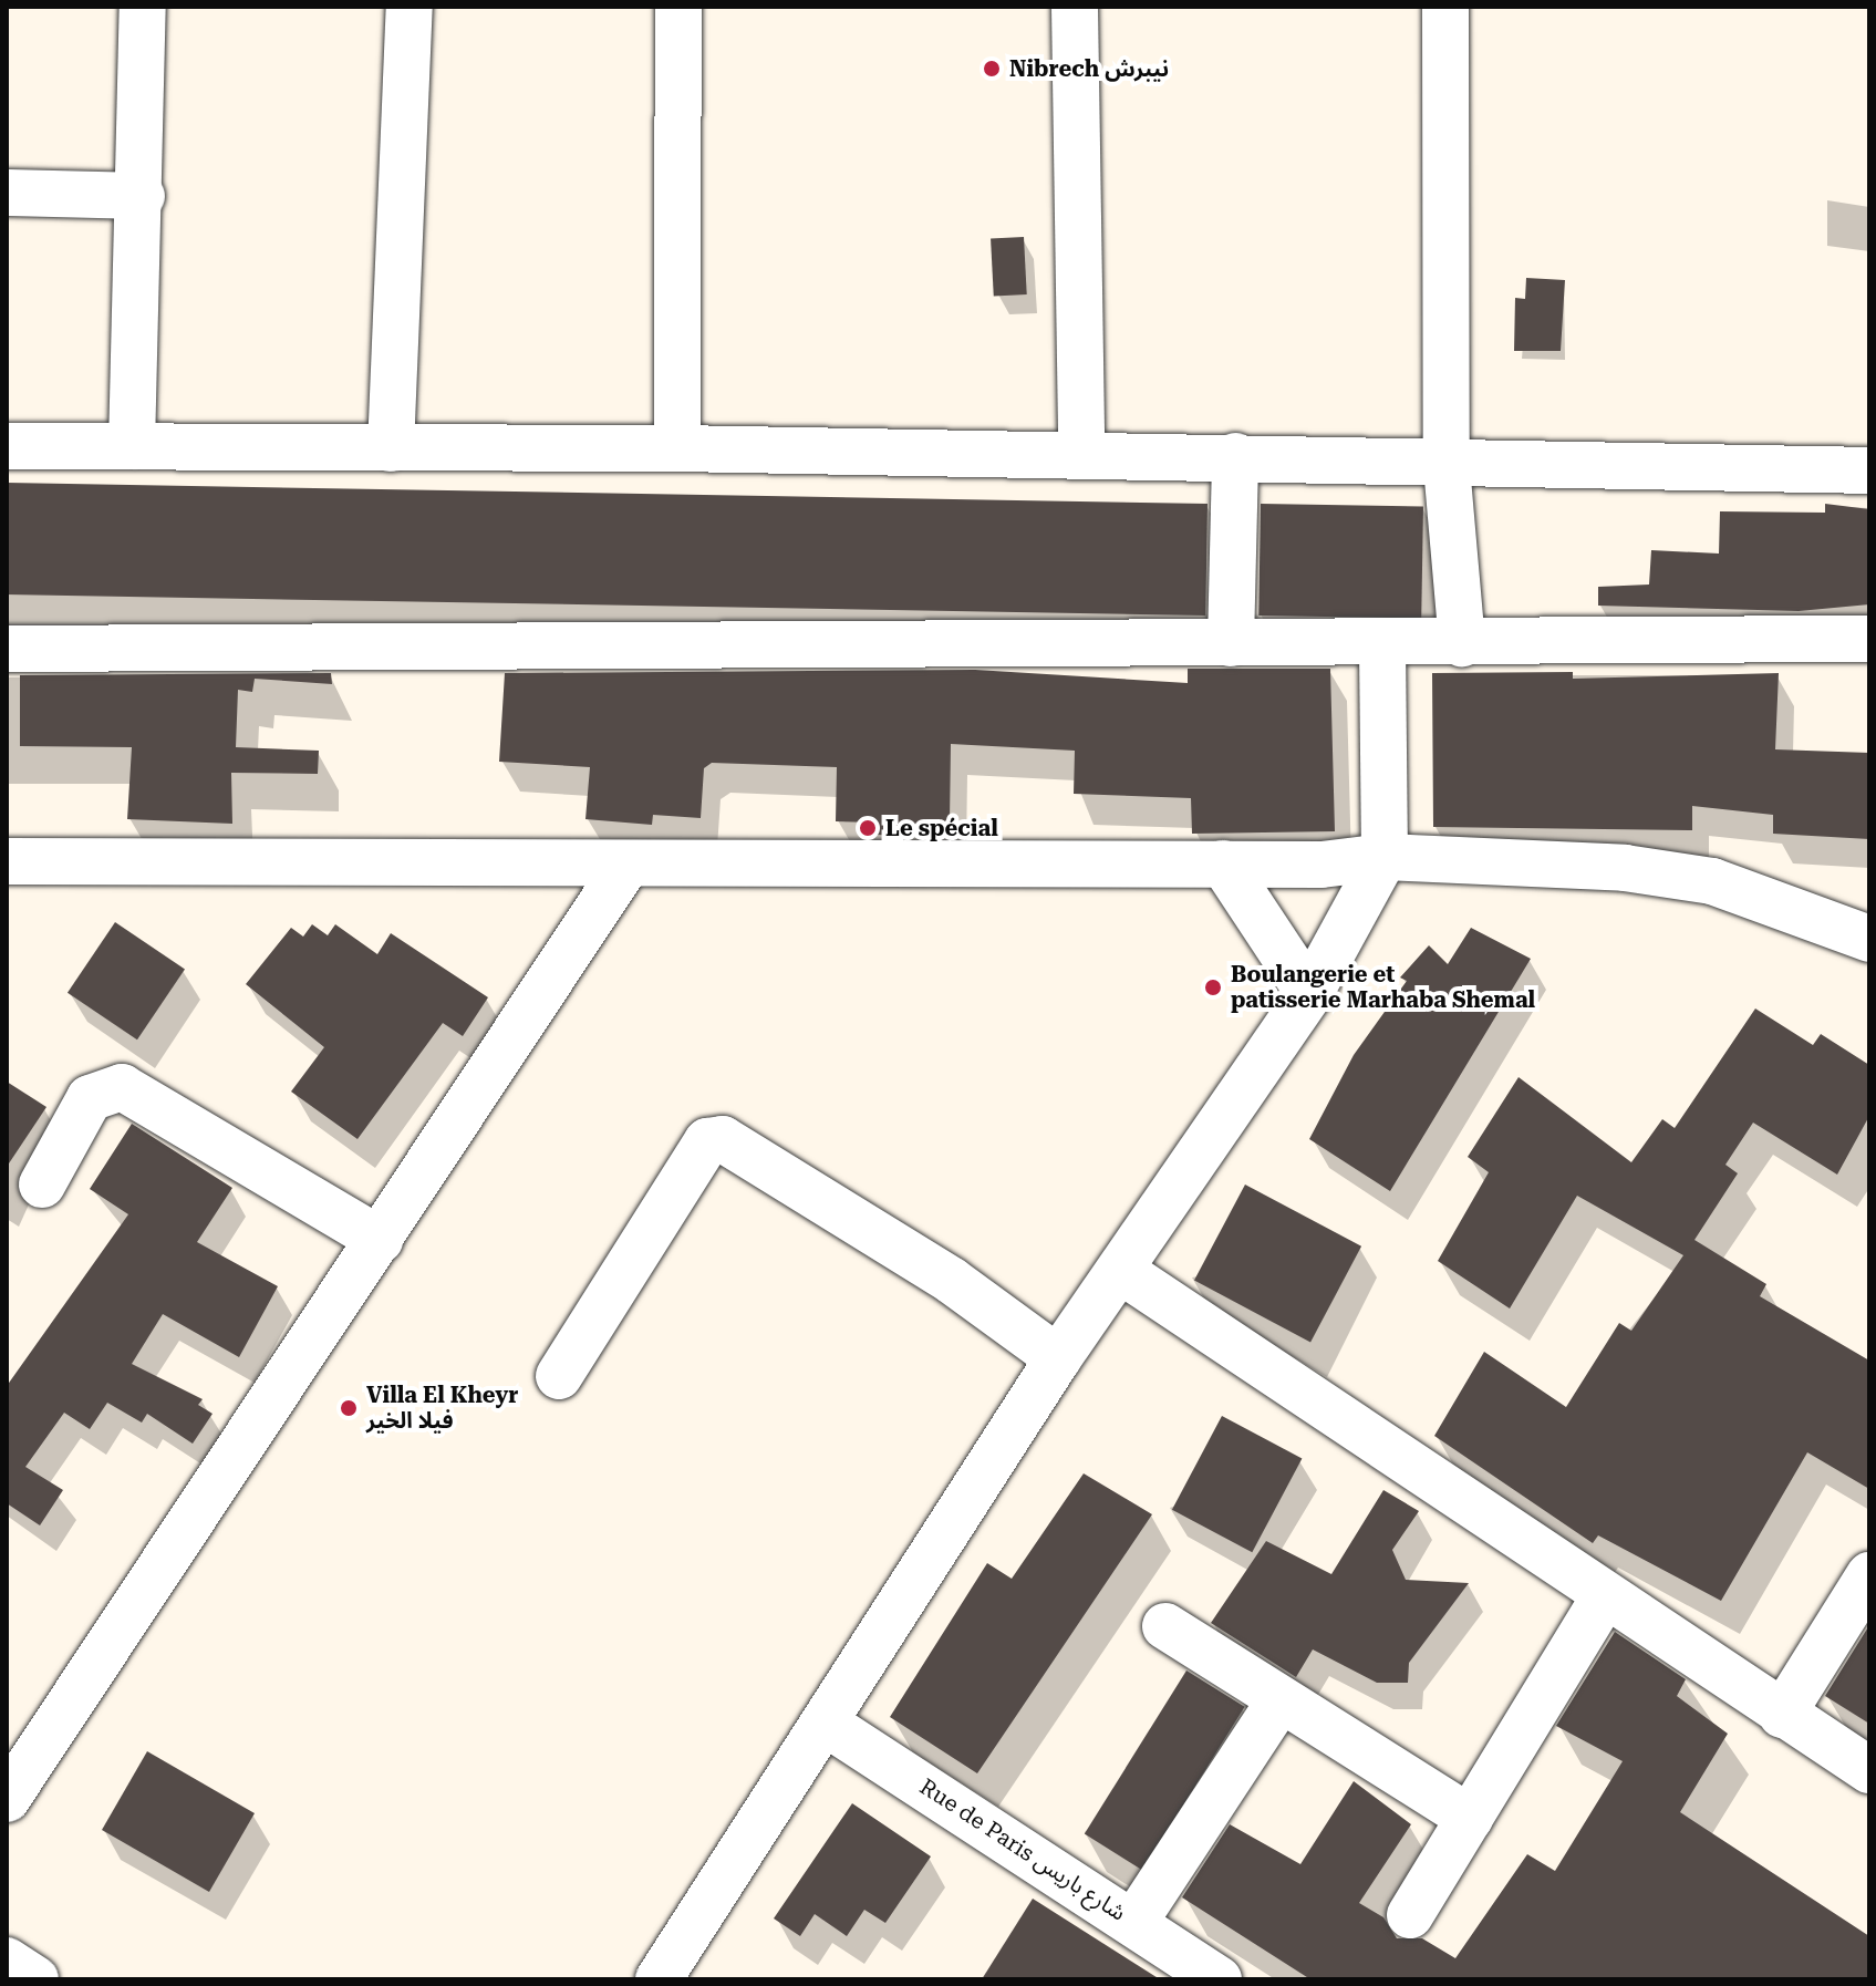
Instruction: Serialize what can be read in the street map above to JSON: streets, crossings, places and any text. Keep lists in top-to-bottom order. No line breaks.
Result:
{"streets":{"street":["Rue de Paris شارع باريس"]},"places":["Nibrech نيبرش","Le spécial","Boulangerie et patisserie Marhaba Shemal","Villa El Kheyr فيلا الخير"]}
